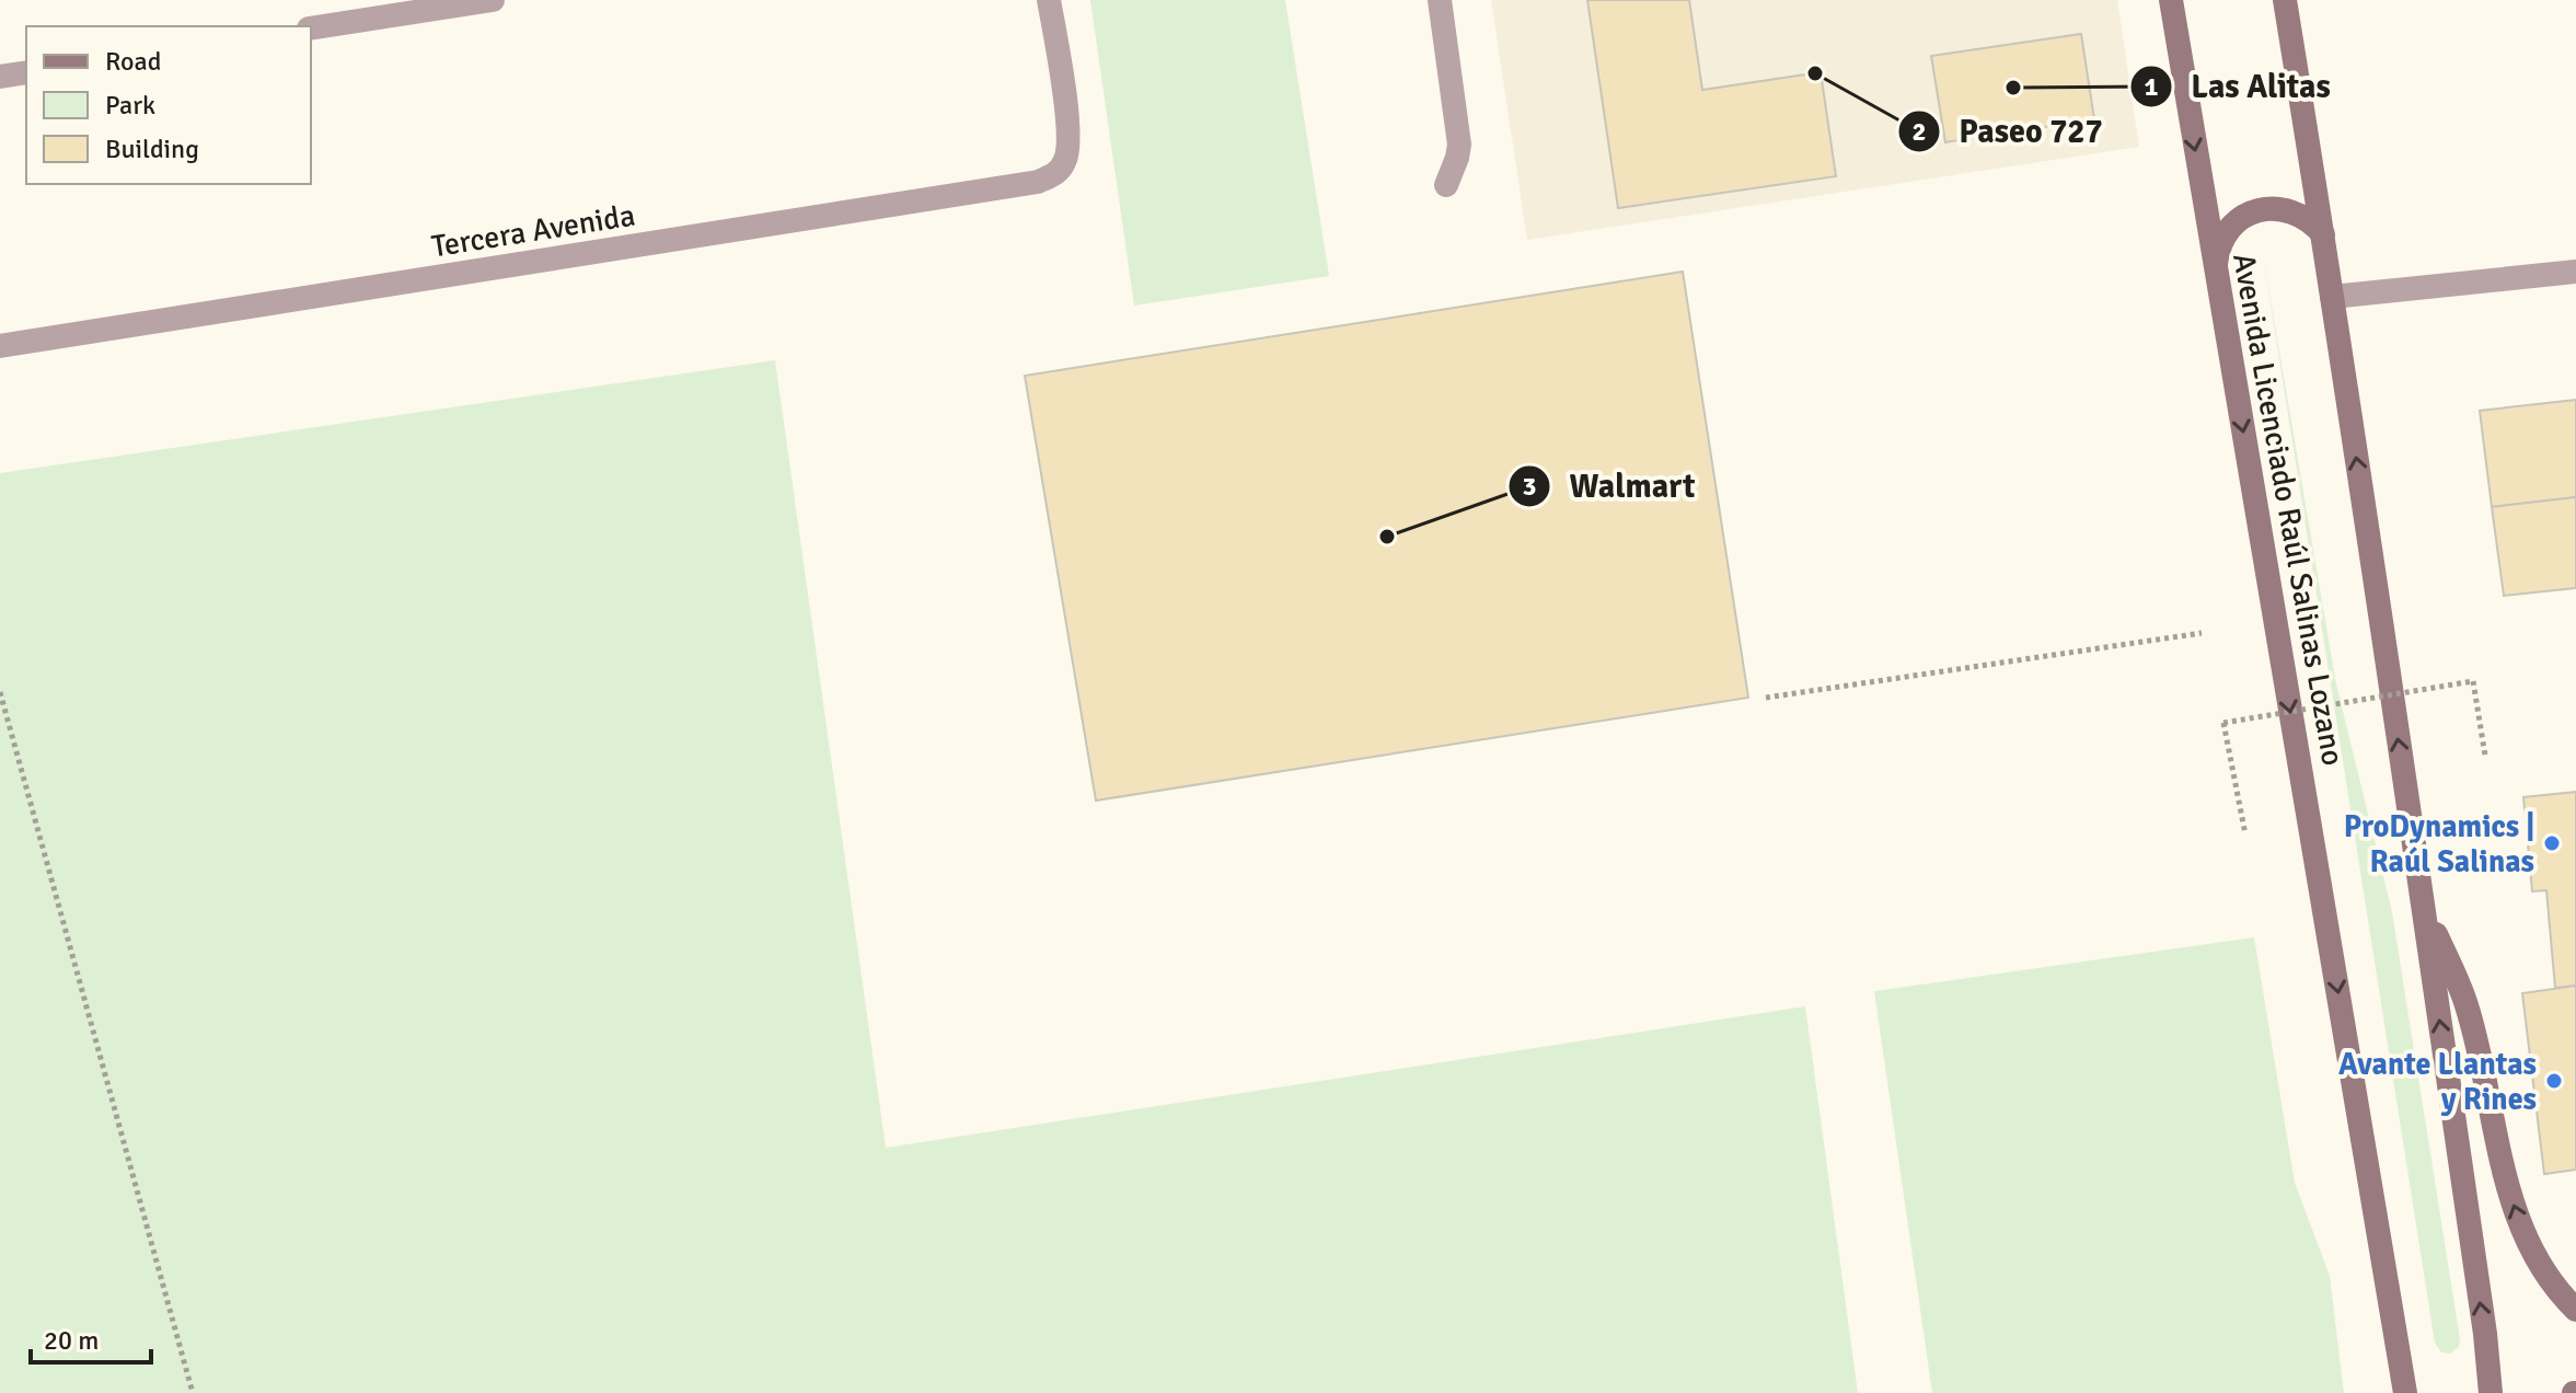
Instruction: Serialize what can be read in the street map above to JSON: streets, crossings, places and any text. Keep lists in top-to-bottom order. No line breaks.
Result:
{"streets":{"main road":["Avenida Licenciado Raúl Salinas Lozano"],"street":["Tercera Avenida"]},"places":["Paseo 727","Las Alitas","Walmart","ProDynamics | Raúl Salinas","Avante Llantas y Rines"],"legend":["Road","Park","Building"],"scale_bar":"20 m"}
